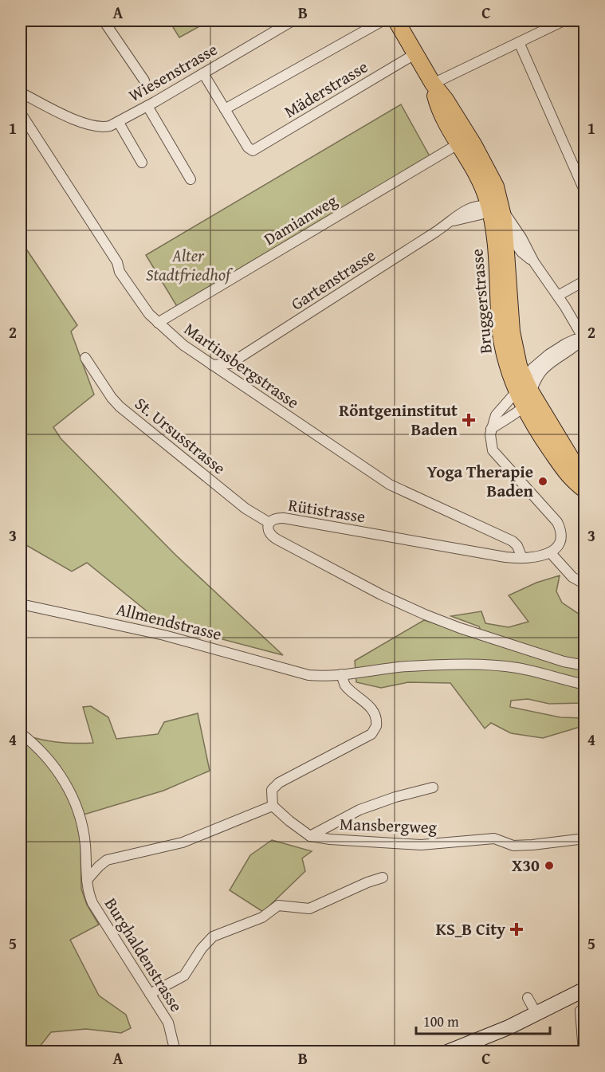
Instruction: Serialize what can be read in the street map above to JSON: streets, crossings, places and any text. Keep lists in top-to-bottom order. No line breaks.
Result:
{"streets":{"main road":["Bruggerstrasse"],"street":["Wiesenstrasse","Mäderstrasse","Damianweg","Gartenstrasse","Martinsbergstrasse","St. Ursusstrasse","Rütistrasse","Allmendstrasse","Mansbergweg","Burghaldenstrasse"]},"crossings":[["Mäderstrasse","Bruggerstrasse"],["Damianweg","Bruggerstrasse"],["Damianweg","Martinsbergstrasse"],["Gartenstrasse","Bruggerstrasse"],["Gartenstrasse","Martinsbergstrasse"],["Martinsbergstrasse","Rütistrasse"],["St. Ursusstrasse","Rütistrasse"]],"parks":["Alter Stadtfriedhof"],"places":{"health":["Röntgeninstitut Baden","KS_B City"],"other":["Yoga Therapie Baden","X30"]},"scale_bar":"100 m","grid":{"columns":["A","B","C"],"rows":["1","2","3","4","5"]}}
